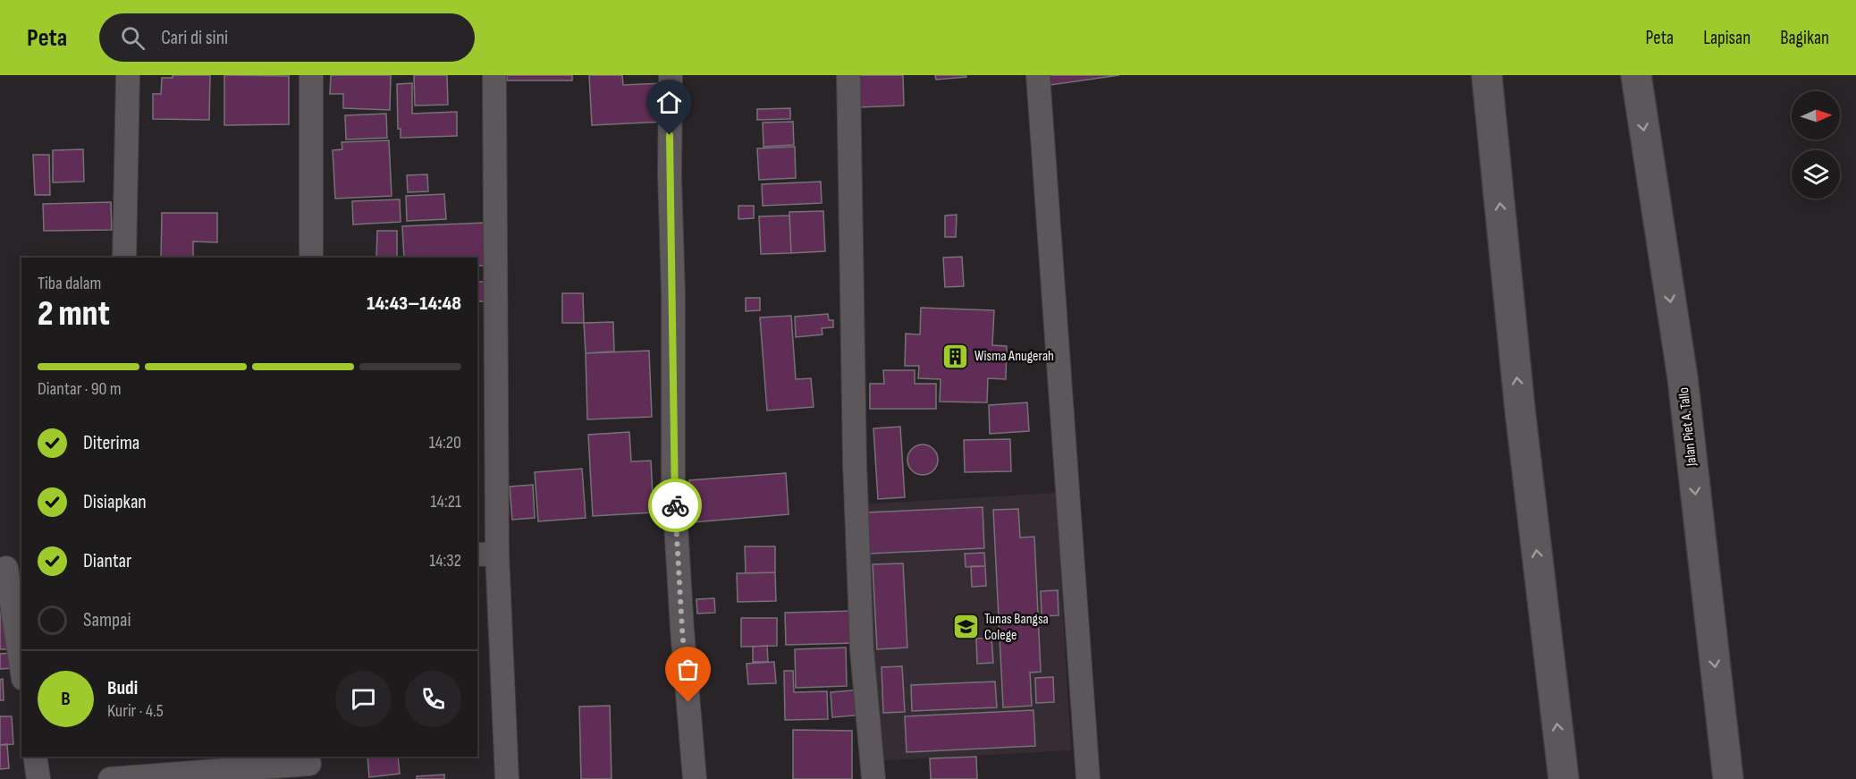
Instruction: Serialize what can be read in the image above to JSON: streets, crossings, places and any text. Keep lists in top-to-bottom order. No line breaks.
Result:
{"streets":{"main road":["Jalan Piet A. Tallo"]},"places":{"building":["Wisma Anugerah"],"school or university":["Tunas Bangsa Colege"]},"north":"right","page":{"header":"Peta","search":"Cari di sini","nav":["Peta","Lapisan","Bagikan"],"heading":["2 mnt","Tiba dalam","14:43–14:48"],"panel":["Budi","Kurir · 4.5"],"bar":"Diantar · 90 m","list":[["Diterima","14:20"],["Disiapkan","14:21"],["Diantar","14:32"],"Sampai"],"round":"B"}}
